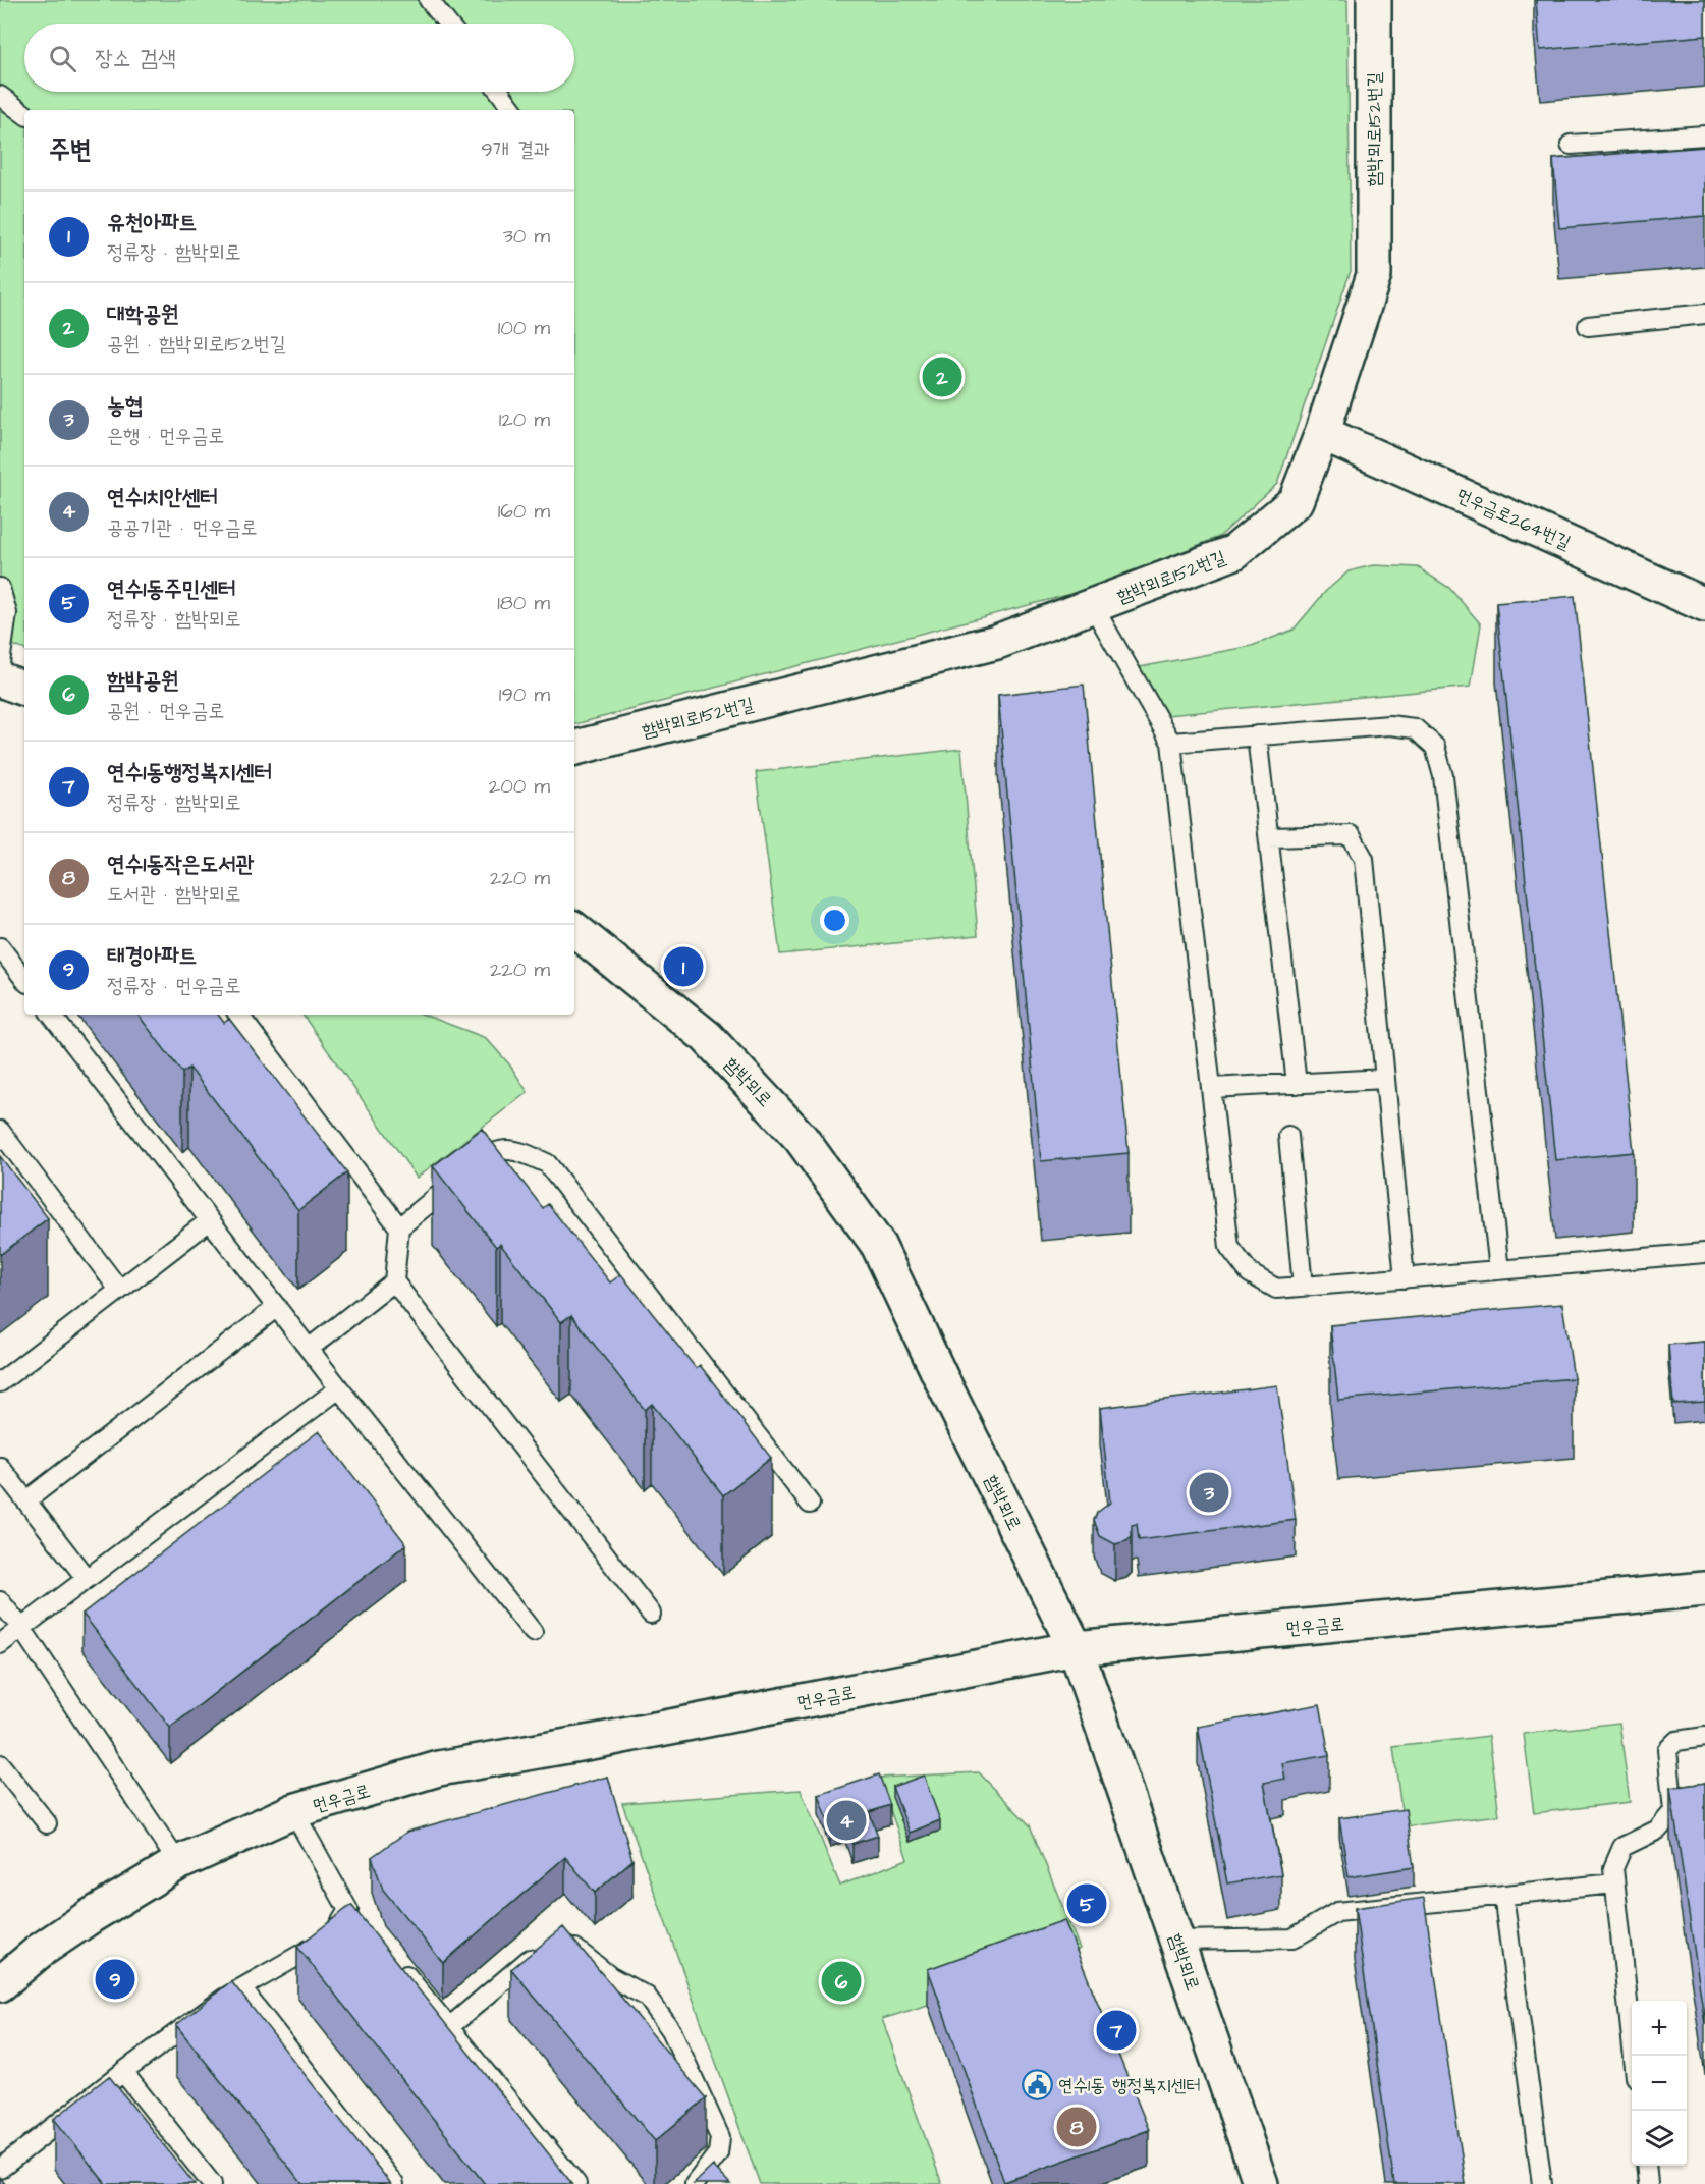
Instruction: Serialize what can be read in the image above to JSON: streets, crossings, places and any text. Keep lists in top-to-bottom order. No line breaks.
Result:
{"streets":{"main road":["함박뫼로152번길","먼우금로264번길","함박뫼로","먼우금로"]},"crossings":[["함박뫼로152번길","먼우금로264번길"],["함박뫼로","먼우금로"]],"places":{"public building":["연수1동 행정복지센터"]},"page":{"search":"장소 검색","heading":["주변","9개 결과"],"list":[{"mark":"1","name":"유천아파트","note":"정류장 · 함박뫼로","value":"30 m"},{"mark":"2","name":"대학공원","note":"공원 · 함박뫼로152번길","value":"100 m"},{"mark":"3","name":"농협","note":"은행 · 먼우금로","value":"120 m"},{"mark":"4","name":"연수1치안센터","note":"공공기관 · 먼우금로","value":"160 m"},{"mark":"5","name":"연수1동주민센터","note":"정류장 · 함박뫼로","value":"180 m"},{"mark":"6","name":"함박공원","note":"공원 · 먼우금로","value":"190 m"},{"mark":"7","name":"연수1동행정복지센터","note":"정류장 · 함박뫼로","value":"200 m"},{"mark":"8","name":"연수1동작은도서관","note":"도서관 · 함박뫼로","value":"220 m"},{"mark":"9","name":"태경아파트","note":"정류장 · 먼우금로","value":"220 m"}],"pins":["2","1","3","4","5","9","6","7","8"],"map_buttons":["+","−"]}}
